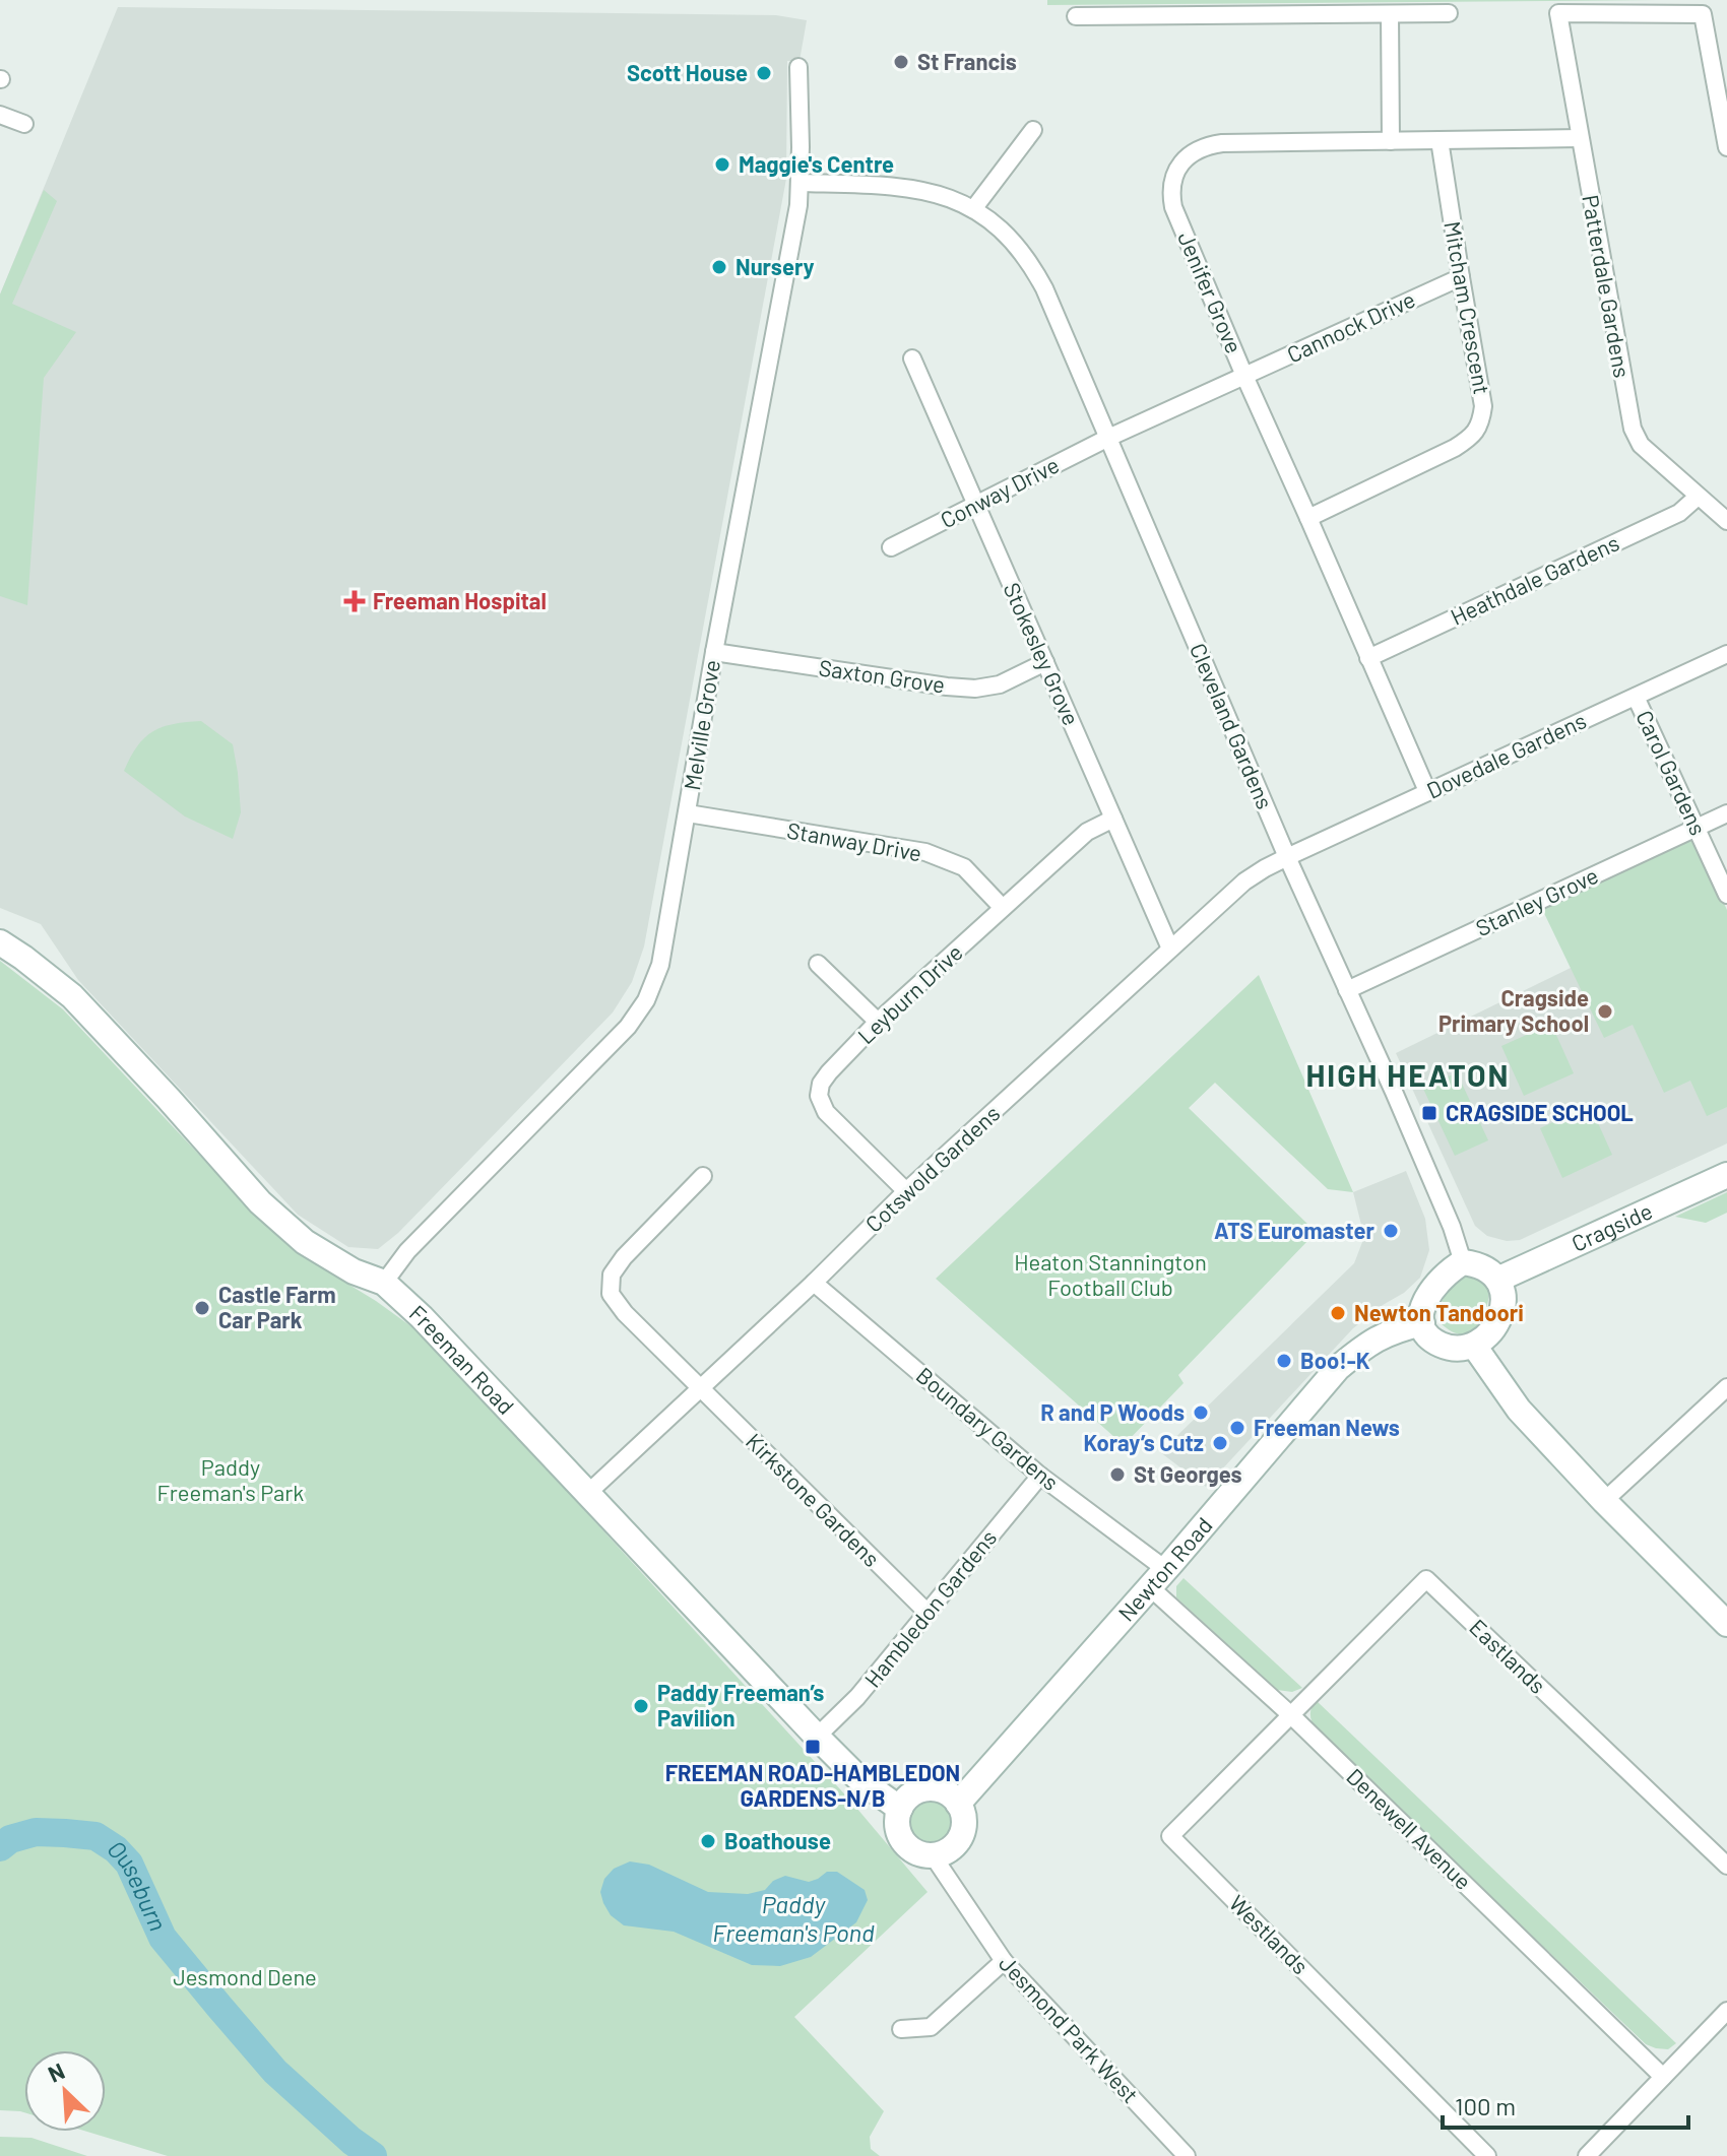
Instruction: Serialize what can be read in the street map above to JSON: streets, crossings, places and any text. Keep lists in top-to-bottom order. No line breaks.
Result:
{"streets":{"street":["Patterdale Gardens","Jenifer Grove","Mitcham Crescent","Cannock Drive","Conway Drive","Heathdale Gardens","Stokesley Grove","Saxton Grove","Melville Grove","Cleveland Gardens","Dovedale Gardens","Carol Gardens","Stanway Drive","Stanley Grove","Leyburn Drive","Cotswold Gardens","Cragside","Freeman Road","Boundary Gardens","Kirkstone Gardens","Newton Road","Hambledon Gardens","Eastlands","Denewell Avenue","Westlands","Jesmond Park West"]},"crossings":[["Patterdale Gardens","Jenifer Grove"],["Patterdale Gardens","Heathdale Gardens"],["Jenifer Grove","Mitcham Crescent"],["Jenifer Grove","Cannock Drive"],["Jenifer Grove","Heathdale Gardens"],["Jenifer Grove","Dovedale Gardens"],["Mitcham Crescent","Cannock Drive"],["Cannock Drive","Conway Drive"],["Cannock Drive","Cleveland Gardens"],["Conway Drive","Stokesley Grove"],["Conway Drive","Cleveland Gardens"],["Stokesley Grove","Saxton Grove"],["Stokesley Grove","Leyburn Drive"],["Stokesley Grove","Cotswold Gardens"],["Saxton Grove","Melville Grove"],["Melville Grove","Cleveland Gardens"],["Melville Grove","Stanway Drive"],["Melville Grove","Freeman Road"],["Cleveland Gardens","Dovedale Gardens"],["Cleveland Gardens","Stanley Grove"],["Cleveland Gardens","Cotswold Gardens"],["Cleveland Gardens","Cragside"],["Cleveland Gardens","Newton Road"],["Dovedale Gardens","Carol Gardens"],["Dovedale Gardens","Cotswold Gardens"],["Carol Gardens","Stanley Grove"],["Stanway Drive","Leyburn Drive"],["Leyburn Drive","Cotswold Gardens"],["Cotswold Gardens","Freeman Road"],["Cotswold Gardens","Boundary Gardens"],["Cotswold Gardens","Kirkstone Gardens"],["Cragside","Newton Road"],["Freeman Road","Newton Road"],["Freeman Road","Hambledon Gardens"],["Freeman Road","Jesmond Park West"],["Boundary Gardens","Newton Road"],["Boundary Gardens","Hambledon Gardens"],["Boundary Gardens","Denewell Avenue"],["Kirkstone Gardens","Hambledon Gardens"],["Newton Road","Denewell Avenue"],["Newton Road","Jesmond Park West"],["Eastlands","Denewell Avenue"],["Eastlands","Westlands"],["Denewell Avenue","Westlands"]],"districts":["HIGH HEATON"],"water":["Ouseburn","Paddy Freeman's Pond"],"parks":["Heaton Stannington Football Club","Paddy Freeman's Park","Jesmond Dene"],"places":{"other":["St Francis","Scott House","Maggie's Centre","Nursery","Cragside Primary School","ATS Euromaster","Castle Farm Car Park","Newton Tandoori","Boo!-K","R and P Woods","Freeman News","Koray’s Cutz","St Georges","Paddy Freeman’s Pavilion","Boathouse"],"health":["Freeman Hospital"],"transit":["CRAGSIDE SCHOOL","FREEMAN ROAD-HAMBLEDON GARDENS-N/B"]},"scale_bar":"100 m","north":"top left"}
